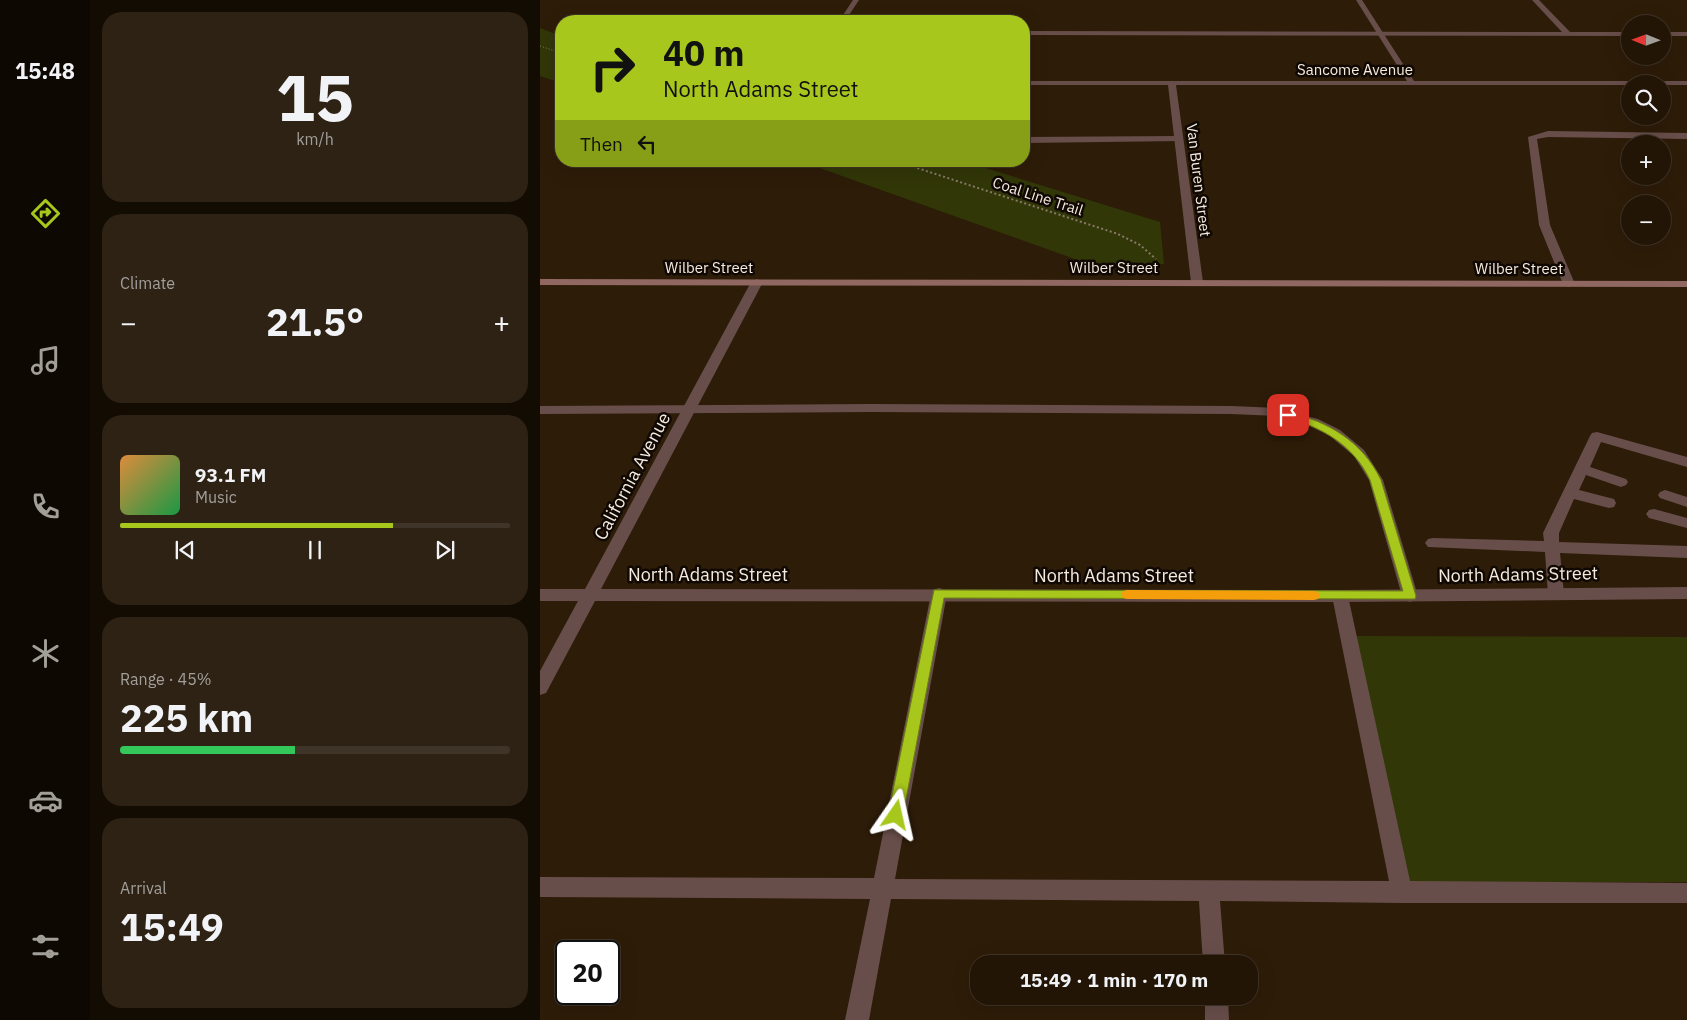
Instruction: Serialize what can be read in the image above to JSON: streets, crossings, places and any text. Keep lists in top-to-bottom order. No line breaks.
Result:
{"streets":{"street":["Sancome Avenue","Van Buren Street","Wilber Street","California Avenue","North Adams Street"],"path":["Coal Line Trail"]},"crossings":[["Sancome Avenue","Van Buren Street"],["Van Buren Street","Wilber Street"],["Wilber Street","California Avenue"],["California Avenue","North Adams Street"]],"north":"left","page":{"tabs":"15:48","tile":[["15","km/h"],"Climate",["Range · 45%","225 km"],["Arrival","15:49"]],"map_buttons":["+","−"],"turn":["40 m","North Adams Street"],"then":"Then","heat":["−","21.5°","+"],"song":["93.1 FM","Music"],"limit":"20","trip":"15:49 · 1 min · 170 m"}}
